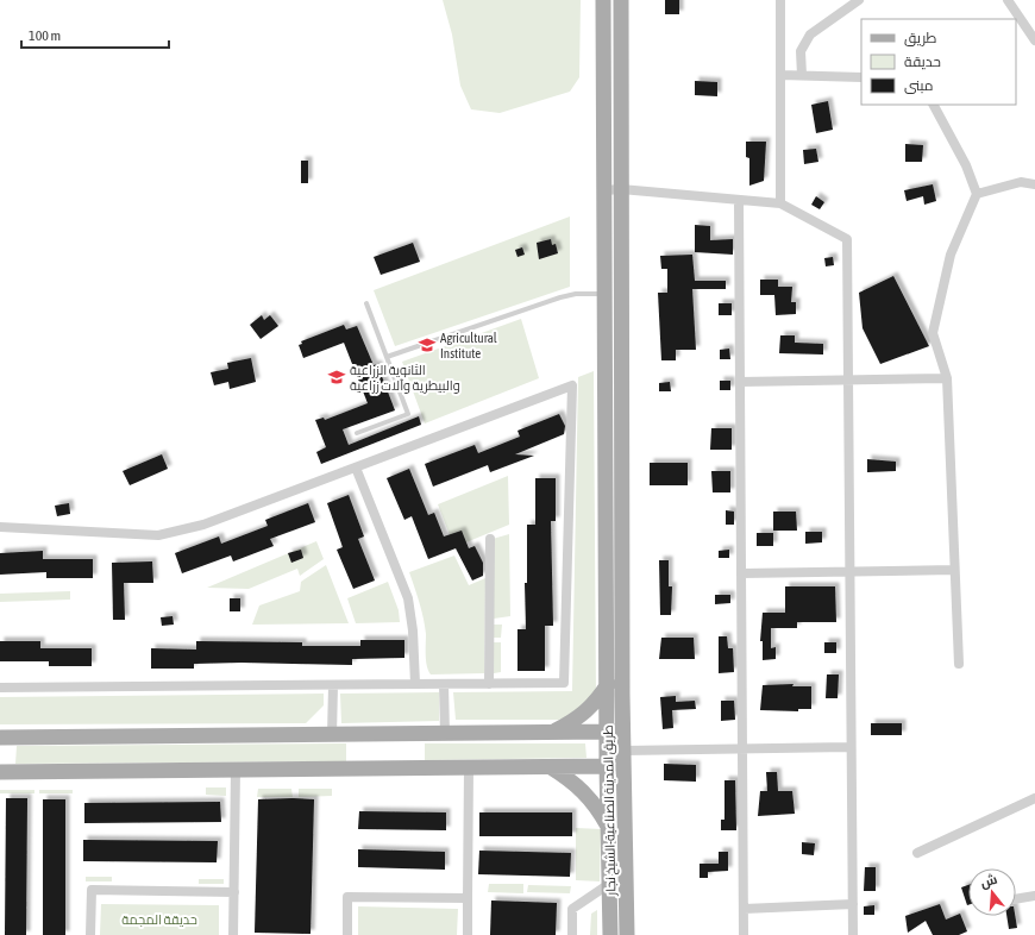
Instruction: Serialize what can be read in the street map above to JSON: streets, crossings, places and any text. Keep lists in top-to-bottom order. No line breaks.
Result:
{"streets":{"main road":["طريق المدينة الصناعية-الشيخ نجار"]},"parks":["حديقة المجمة"],"places":{"school or university":["Agricultural Institute","الثانوية الزراعية والبيطرية وآلات زراعية"]},"legend":["طريق","حديقة","مبنى"],"scale_bar":"100 m","north":"top"}
